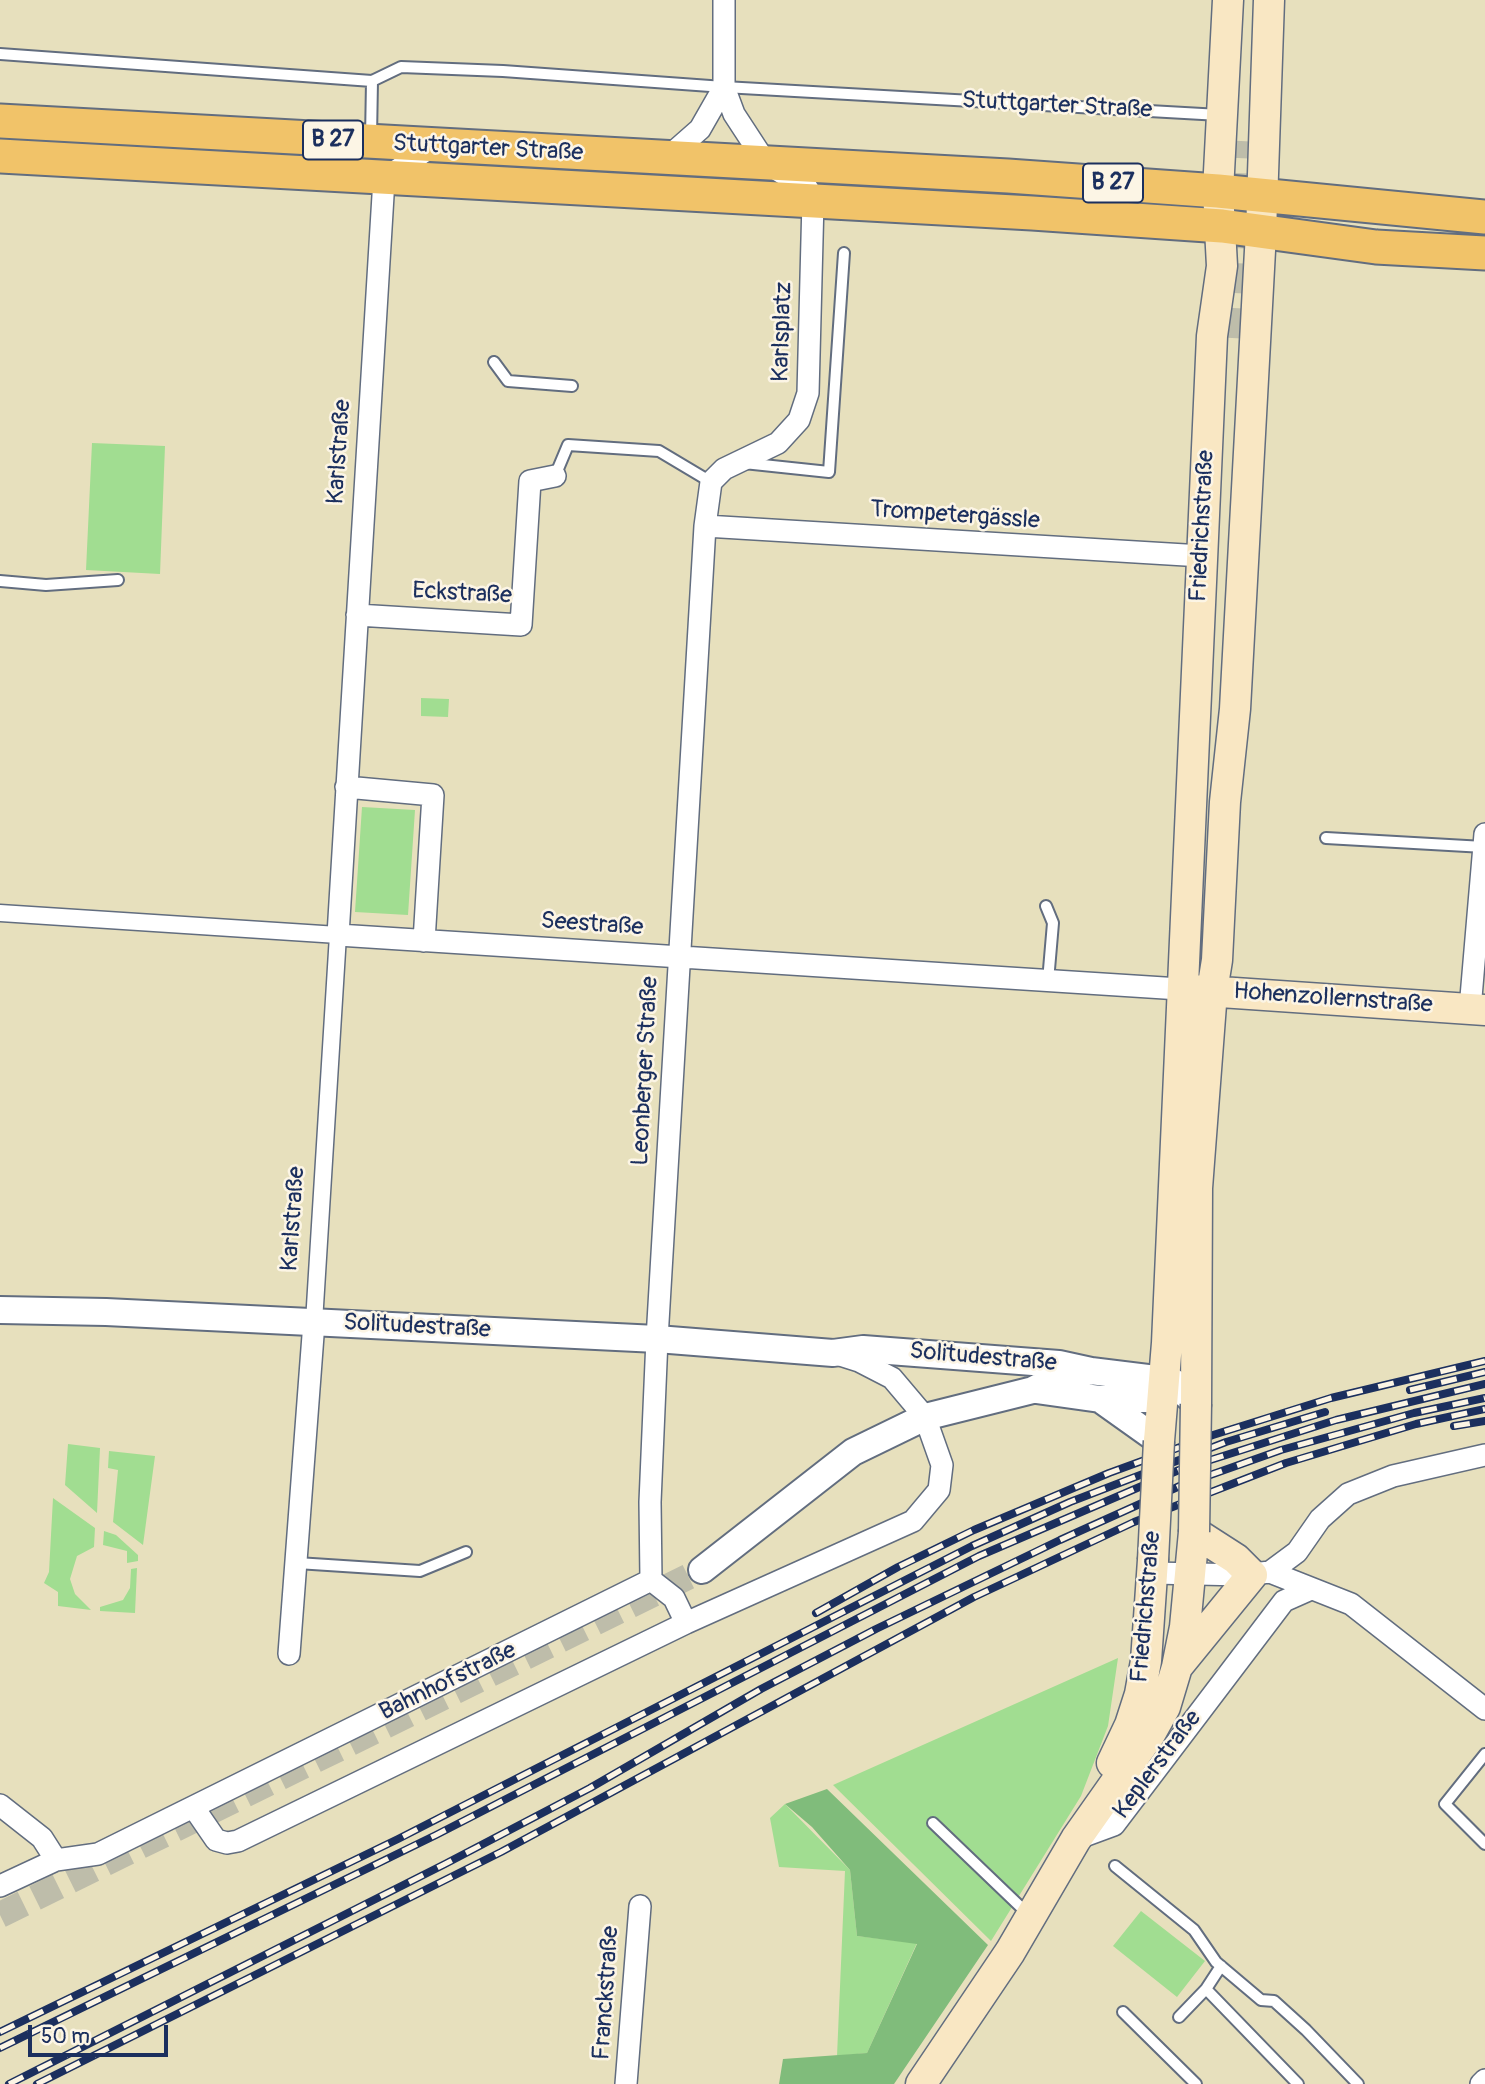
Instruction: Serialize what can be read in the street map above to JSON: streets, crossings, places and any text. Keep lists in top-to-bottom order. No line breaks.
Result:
{"streets":{"main road":["Stuttgarter Straße","B 27","Friedrichstraße","Hohenzollernstraße"],"street":["Karlsplatz","Karlstraße","Trompetergässle","Eckstraße","Seestraße","Leonberger Straße","Solitudestraße","Bahnhofstraße","Keplerstraße","Franckstraße"]},"crossings":[["Stuttgarter Straße","Karlsplatz"],["Stuttgarter Straße","Karlstraße"],["Stuttgarter Straße","Friedrichstraße"],["Karlsplatz","Leonberger Straße"],["Karlstraße","Eckstraße"],["Karlstraße","Seestraße"],["Karlstraße","Solitudestraße"],["Trompetergässle","Friedrichstraße"],["Trompetergässle","Leonberger Straße"],["Friedrichstraße","Seestraße"],["Friedrichstraße","Hohenzollernstraße"],["Friedrichstraße","Keplerstraße"],["Seestraße","Hohenzollernstraße"],["Seestraße","Leonberger Straße"],["Leonberger Straße","Solitudestraße"],["Leonberger Straße","Bahnhofstraße"],["Solitudestraße","Bahnhofstraße"]],"scale_bar":"50 m"}
